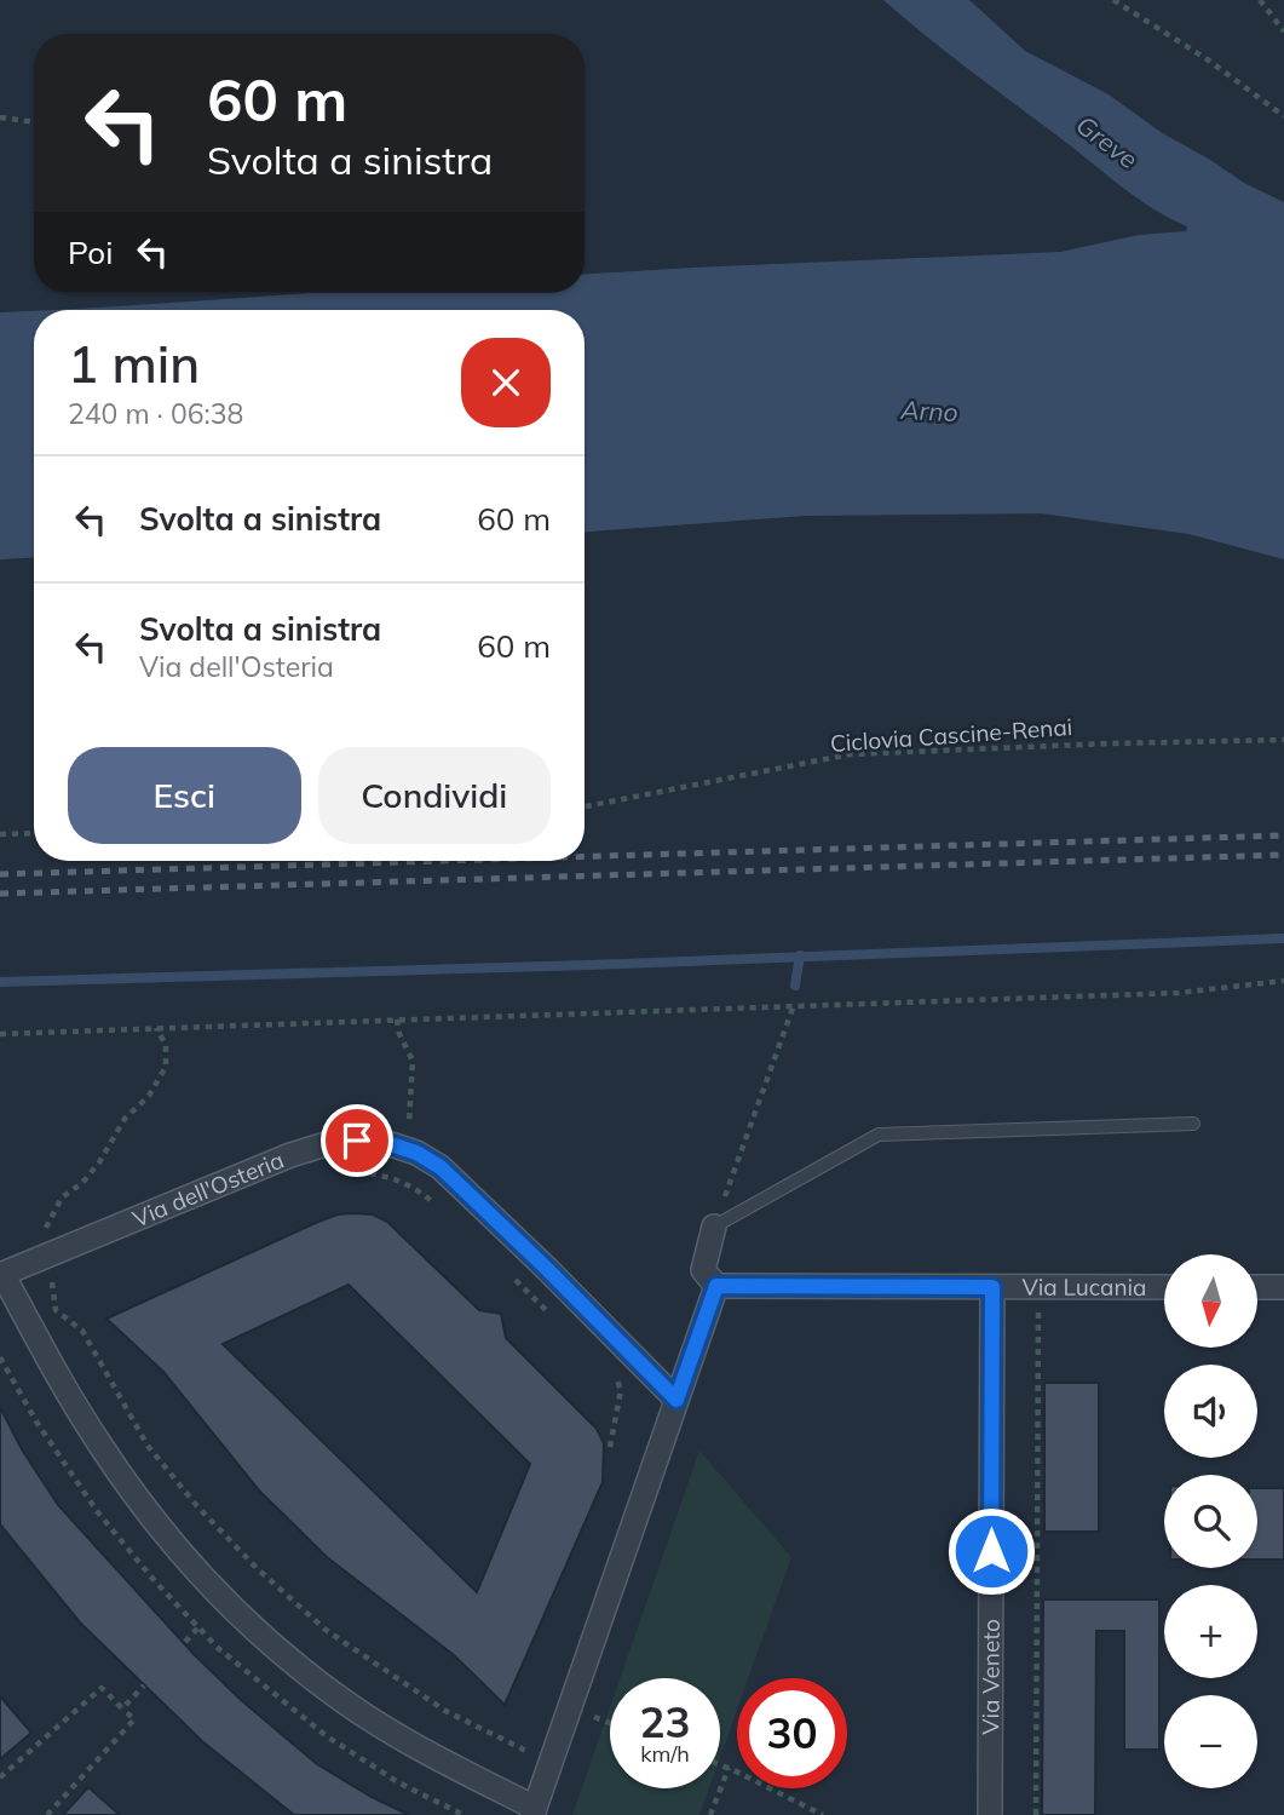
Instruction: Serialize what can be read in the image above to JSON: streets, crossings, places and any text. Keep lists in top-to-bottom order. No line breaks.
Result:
{"streets":{"street":["Via dell'Osteria","Via Lucania","Via Veneto"],"path":["Ciclovia Cascine-Renai"]},"crossings":[["Via dell'Osteria","Via Lucania"],["Via Lucania","Via Veneto"]],"water":["Greve","Arno"],"north":"bottom","page":{"turn":["60 m","Svolta a sinistra"],"then":"Poi","heading":["1 min","240 m · 06:38"],"list":[{"name":"Svolta a sinistra","value":"60 m"},{"name":"Svolta a sinistra","note":"Via dell'Osteria","value":"60 m"}],"buttons":["Esci","Condividi"],"map_buttons":["+","−"],"speed":"23 km/h","limit":"30"}}
